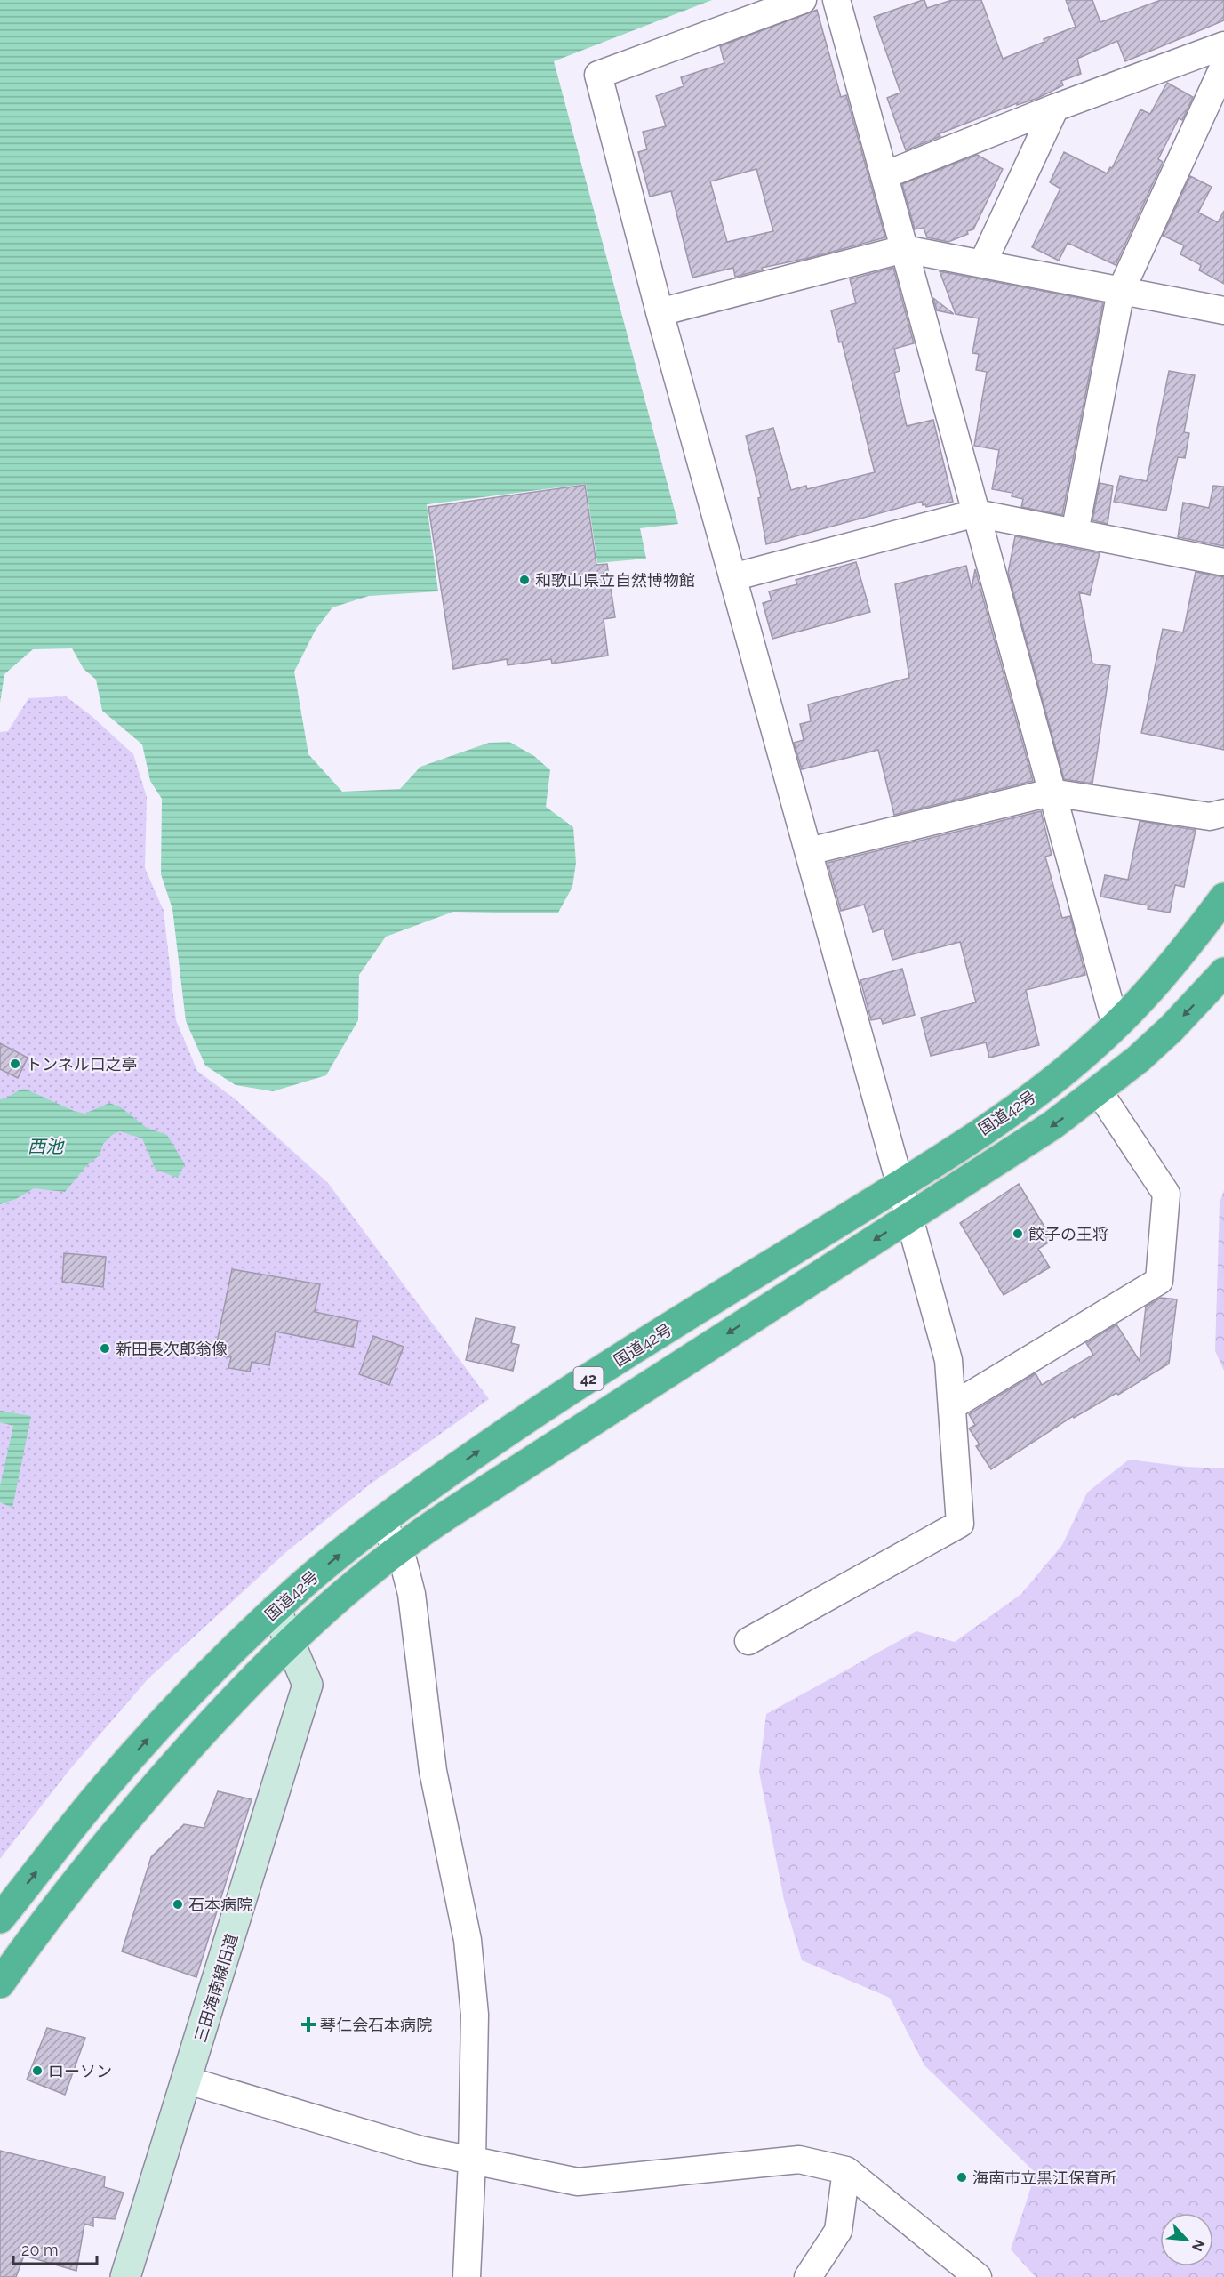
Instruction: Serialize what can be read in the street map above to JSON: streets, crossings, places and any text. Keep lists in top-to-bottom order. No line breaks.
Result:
{"streets":{"highway":["国道42号","42"],"street":["三田海南線旧道"]},"crossings":[["国道42号","三田海南線旧道"]],"water":["西池"],"places":{"other":["和歌山県立自然博物館","トンネル口之亭","餃子の王将","新田長次郎翁像","石本病院","ローソン","海南市立黒江保育所"],"health":["琴仁会石本病院"]},"scale_bar":"20 m","north":"bottom right"}
